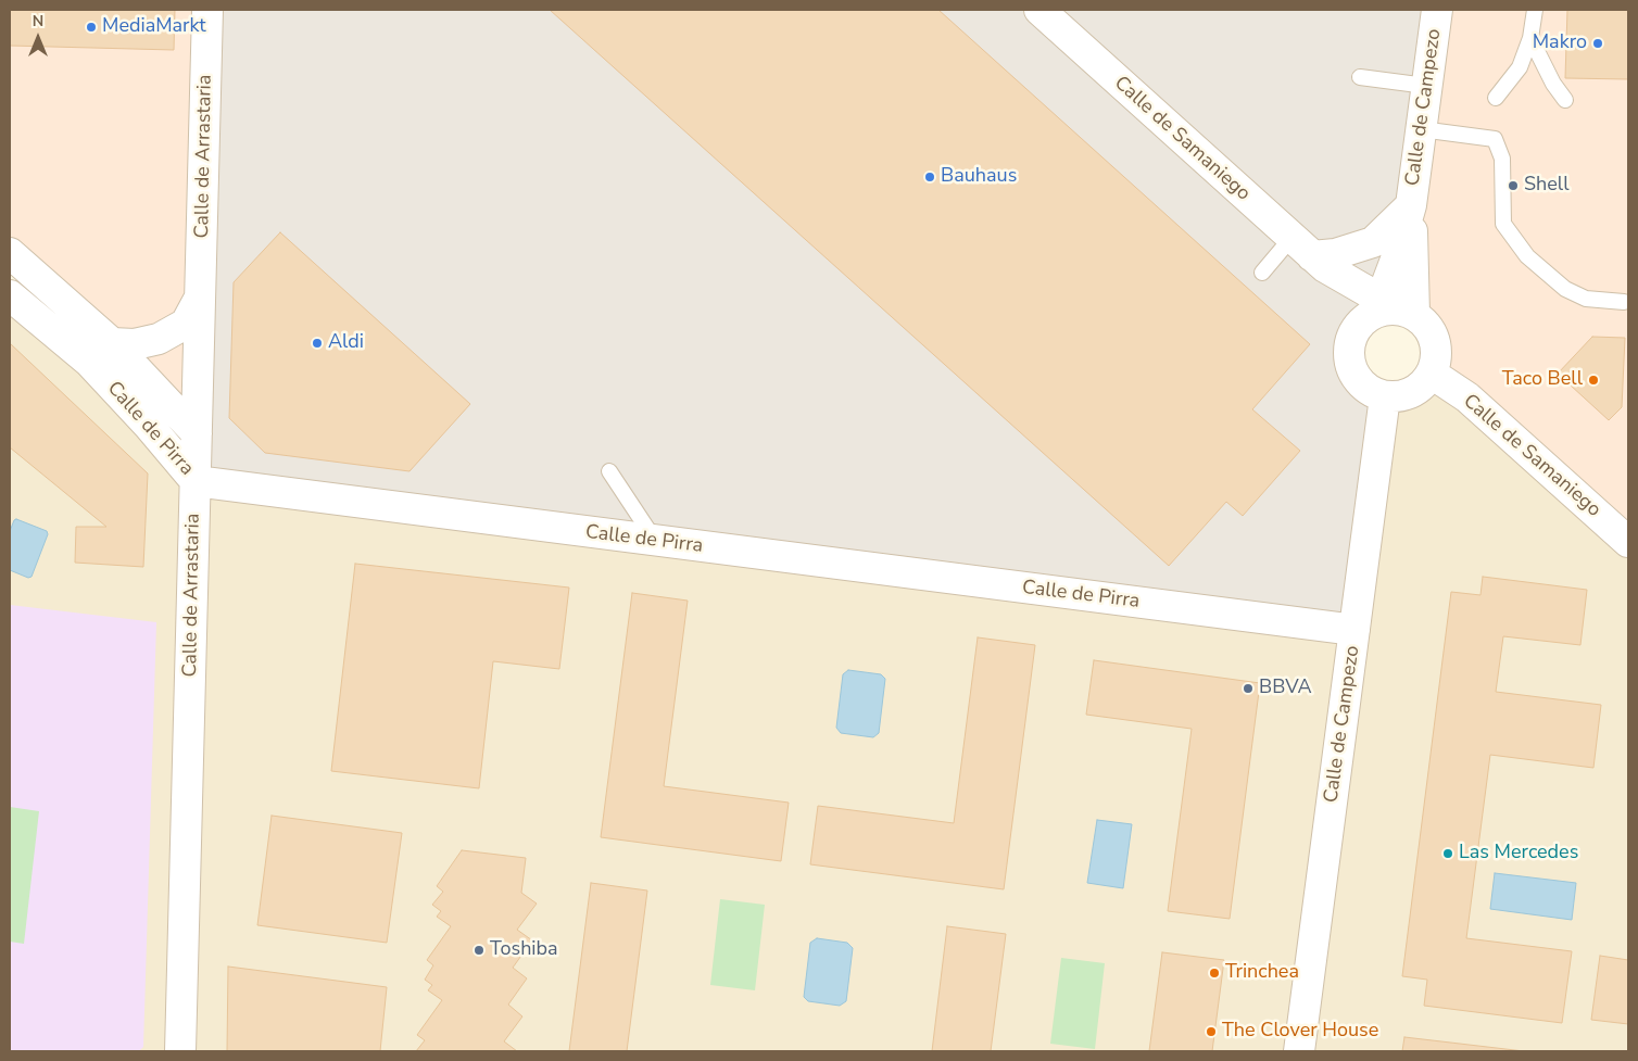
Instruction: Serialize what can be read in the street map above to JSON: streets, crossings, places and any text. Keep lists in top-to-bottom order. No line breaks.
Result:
{"streets":{"street":["Calle de Campezo","Calle de Samaniego","Calle de Arrastaria","Calle de Pirra"]},"crossings":[["Calle de Campezo","Calle de Samaniego"],["Calle de Campezo","Calle de Pirra"],["Calle de Arrastaria","Calle de Pirra"]],"places":["MediaMarkt","Makro","Bauhaus","Shell","Aldi","Taco Bell","BBVA","Las Mercedes","Toshiba","Trinchea","The Clover House"],"north":"top"}
